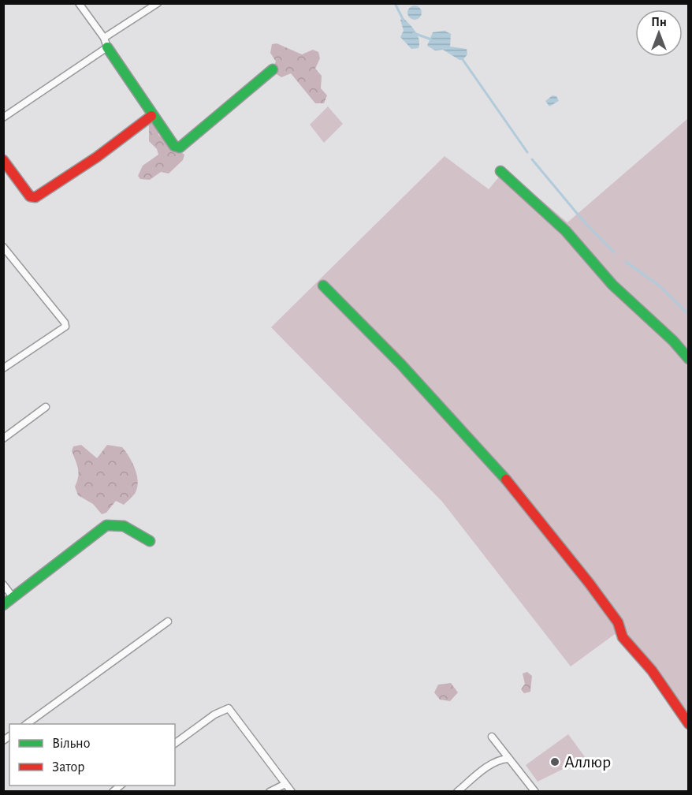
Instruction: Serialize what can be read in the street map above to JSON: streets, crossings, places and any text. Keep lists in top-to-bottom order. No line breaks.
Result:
{"places":["Аллюр"],"legend":["Вільно","Затор"],"north":"top"}
